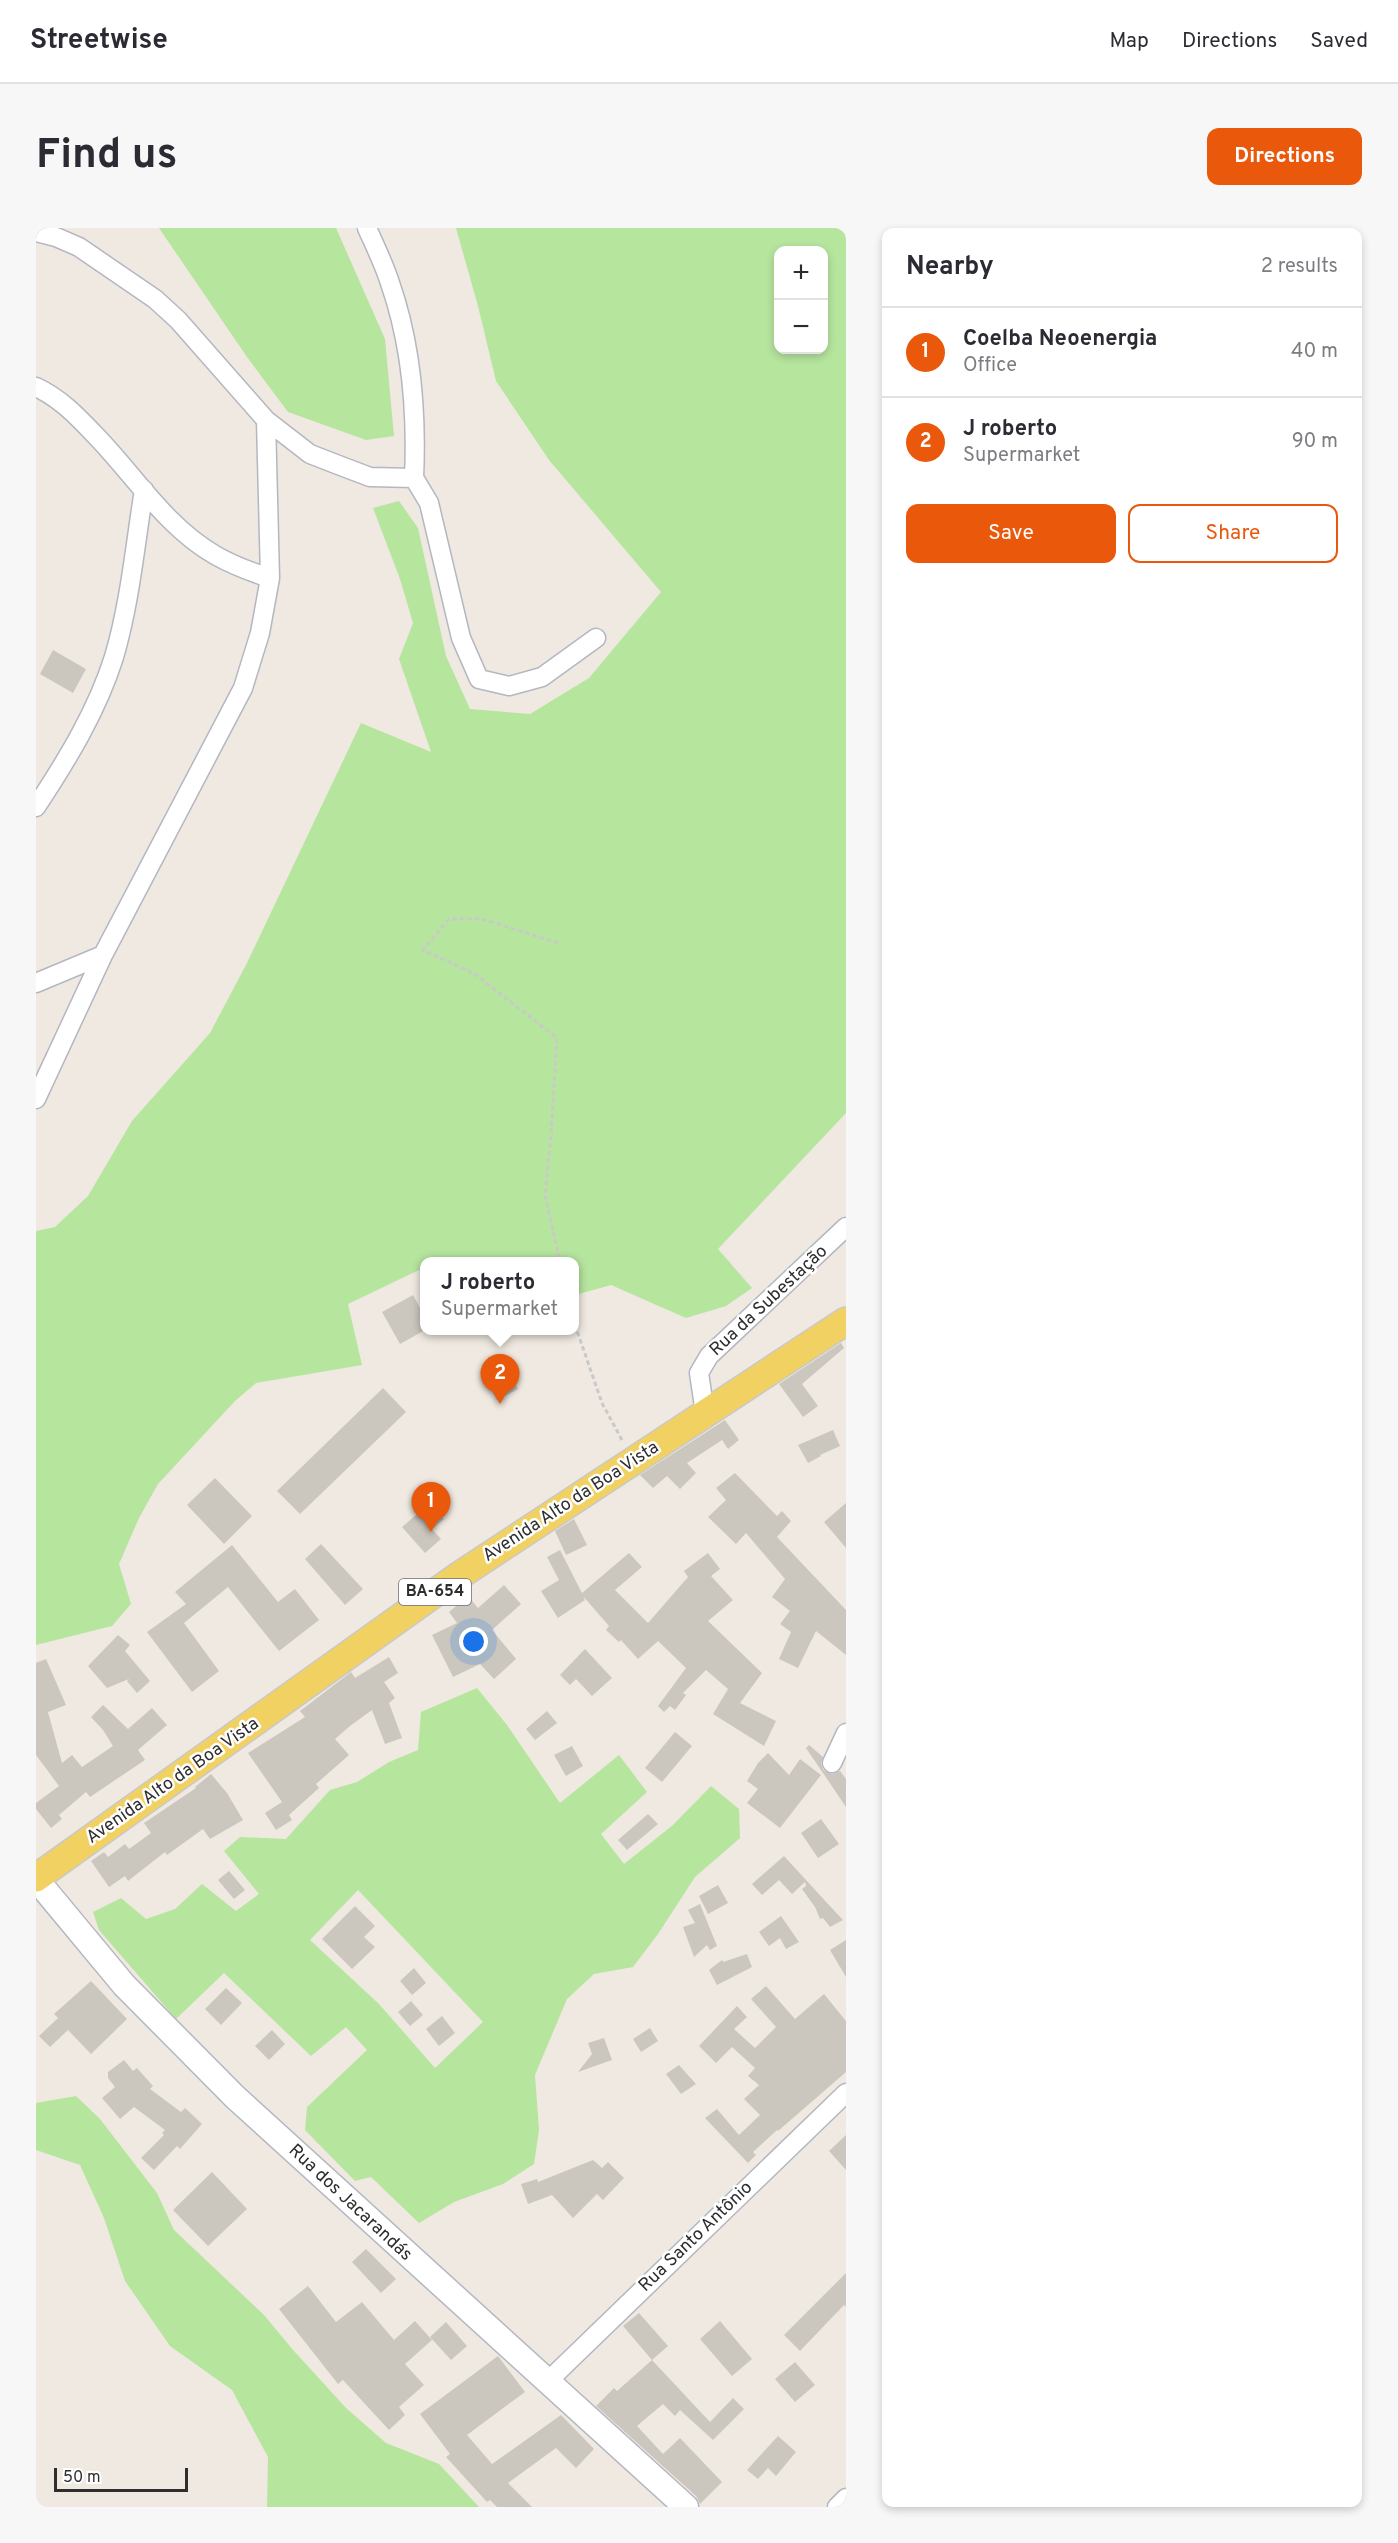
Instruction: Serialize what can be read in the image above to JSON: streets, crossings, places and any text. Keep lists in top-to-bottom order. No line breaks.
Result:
{"streets":{"main road":["Avenida Alto da Boa Vista","BA-654"],"street":["Rua da Subestação","Rua dos Jacarandás","Rua Santo Antônio"]},"crossings":[["Rua da Subestação","Avenida Alto da Boa Vista"],["Avenida Alto da Boa Vista","Rua dos Jacarandás"],["Rua dos Jacarandás","Rua Santo Antônio"]],"scale_bar":"50 m","page":{"header":"Streetwise","nav":["Map","Directions","Saved"],"buttons":["Directions",["Save","Share"]],"title":"Find us","heading":["Nearby","2 results"],"map_buttons":["+","−"],"list":[{"mark":"1","name":"Coelba Neoenergia","note":"Office","value":"40 m"},{"mark":"2","name":"J roberto","note":"Supermarket","value":"90 m"}],"popup":["J roberto","Supermarket"],"pins":["2","1"],"scale":"50 m"}}
